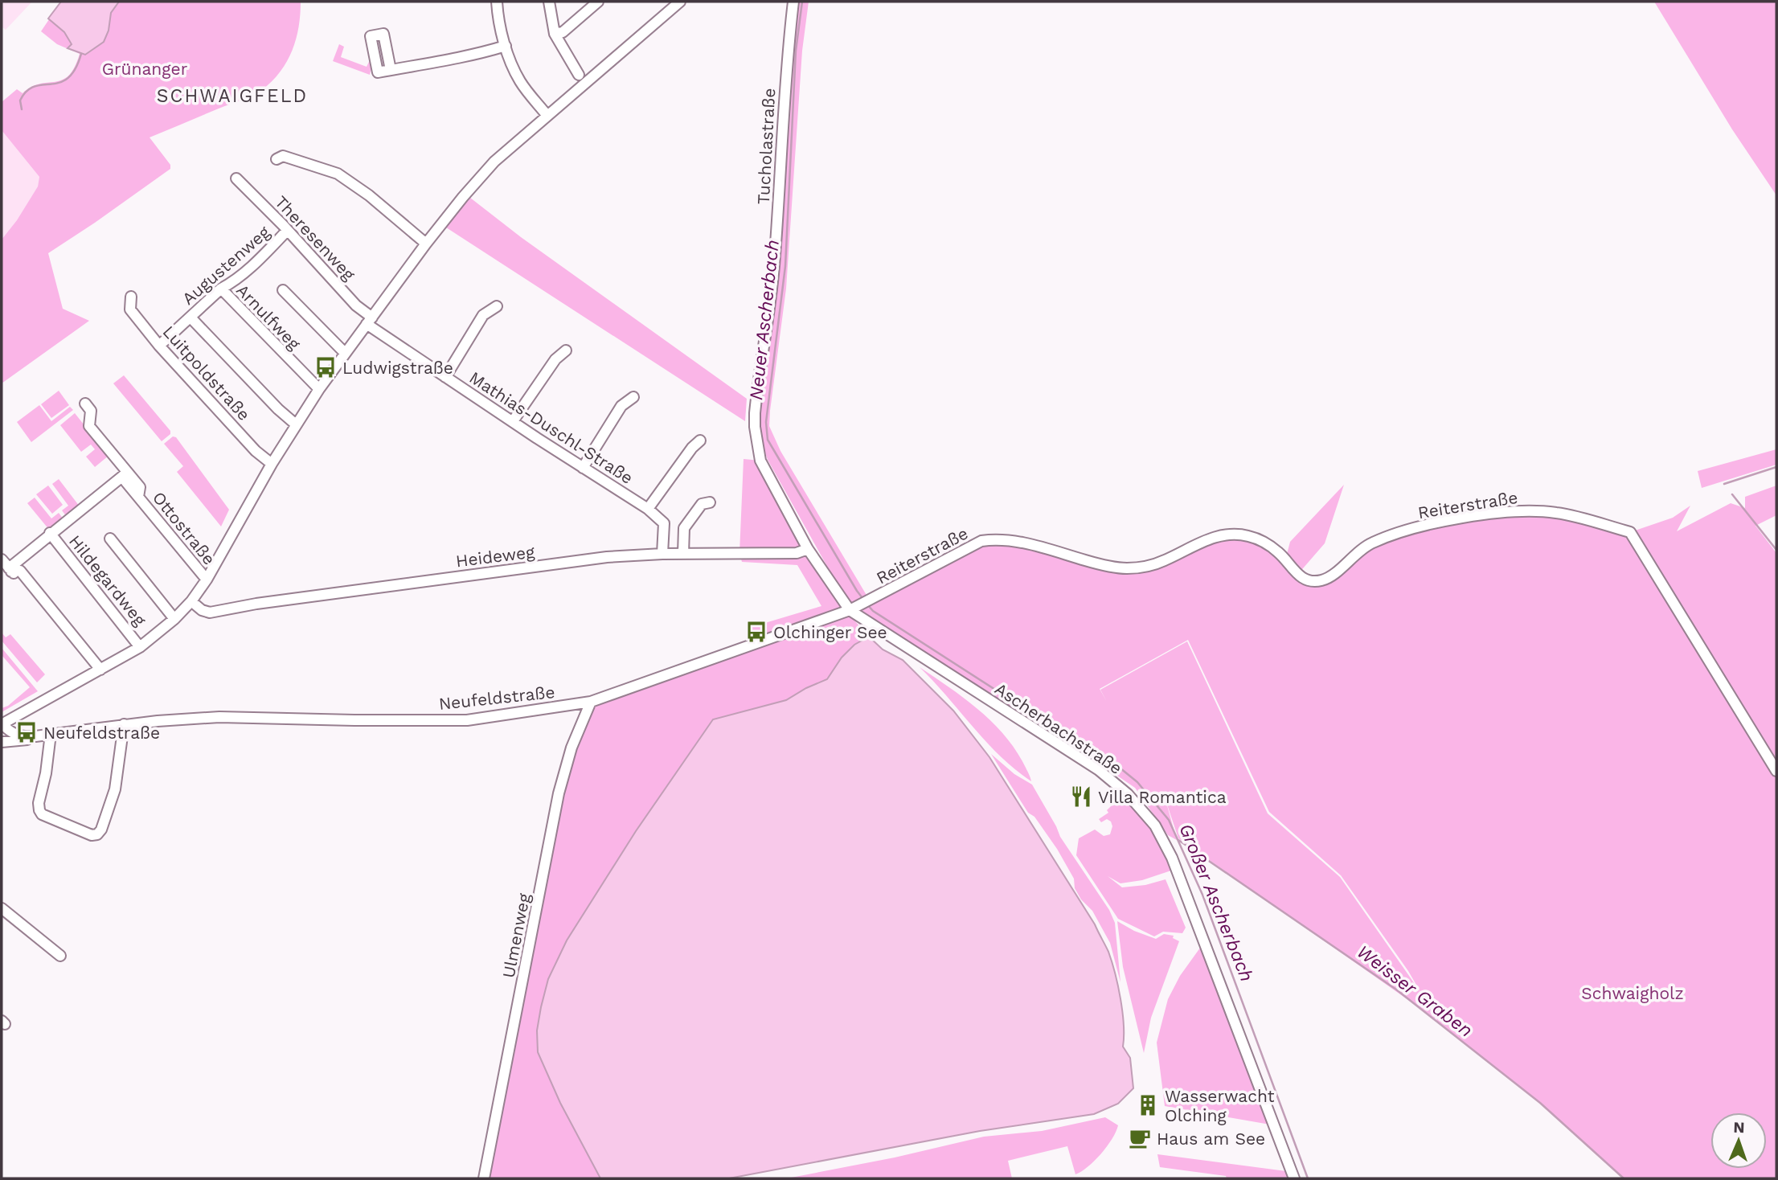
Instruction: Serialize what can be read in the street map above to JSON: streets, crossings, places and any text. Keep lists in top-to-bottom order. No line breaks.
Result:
{"streets":{"street":["Tucholastraße","Theresenweg","Augustenweg","Arnulfweg","Luitpoldstraße","Mathias-Duschl-Straße","Reiterstraße","Ottostraße","Heideweg","Hildegardweg","Neufeldstraße","Ascherbachstraße","Ulmenweg"]},"crossings":[["Tucholastraße","Ascherbachstraße"],["Theresenweg","Augustenweg"],["Theresenweg","Mathias-Duschl-Straße"],["Augustenweg","Arnulfweg"],["Augustenweg","Luitpoldstraße"],["Mathias-Duschl-Straße","Heideweg"],["Reiterstraße","Neufeldstraße"],["Reiterstraße","Ascherbachstraße"],["Heideweg","Ascherbachstraße"],["Neufeldstraße","Ascherbachstraße"],["Neufeldstraße","Ulmenweg"]],"districts":["SCHWAIGFELD"],"water":["Neuer Ascherbach","Großer Ascherbach","Weisser Graben"],"parks":["Grünanger","Schwaigholz"],"places":{"bus stop":["Ludwigstraße","Olchinger See","Neufeldstraße"],"restaurant":["Villa Romantica"],"building":["Wasserwacht Olching"],"cafe":["Haus am See"]},"north":"top"}
